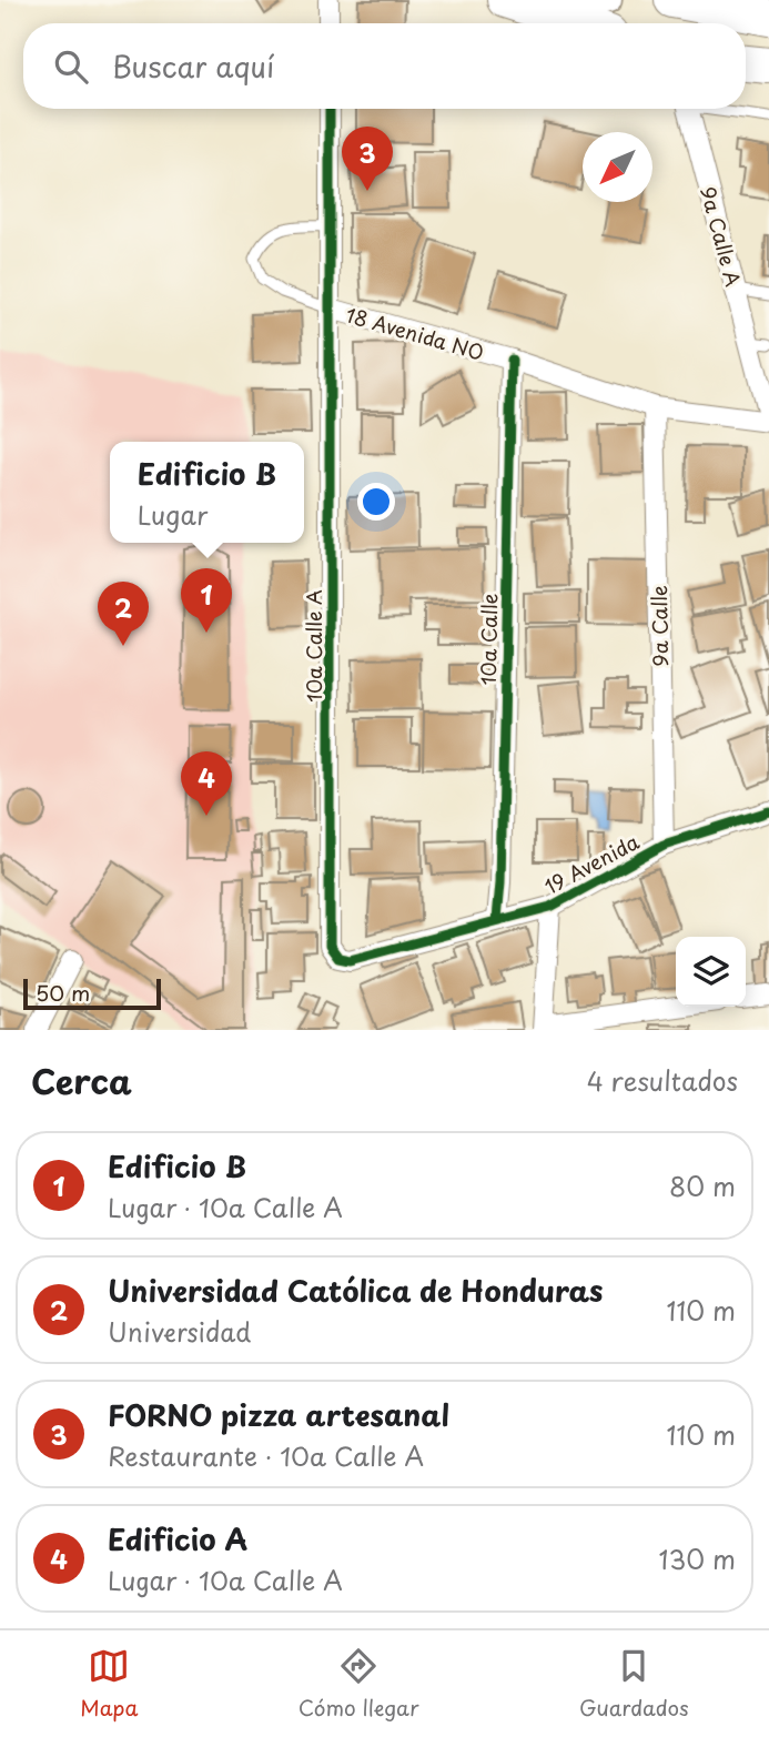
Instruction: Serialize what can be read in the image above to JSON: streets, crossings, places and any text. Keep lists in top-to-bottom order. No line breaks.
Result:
{"streets":{"street":["9a Calle A","18 Avenida NO","9a Calle","10a Calle","10a Calle A","19 Avenida"]},"crossings":[["9a Calle A","18 Avenida NO"],["18 Avenida NO","9a Calle"],["18 Avenida NO","10a Calle"],["18 Avenida NO","10a Calle A"],["9a Calle","19 Avenida"],["10a Calle","19 Avenida"],["10a Calle A","19 Avenida"]],"scale_bar":"50 m","north":"bottom left","page":{"search":"Buscar aquí","pins":["3","1","2","4"],"popup":["Edificio B","Lugar"],"scale":"50 m","heading":["Cerca","4 resultados"],"list":[{"mark":"1","name":"Edificio B","note":"Lugar · 10a Calle A","value":"80 m"},{"mark":"2","name":"Universidad Católica de Honduras","note":"Universidad","value":"110 m"},{"mark":"3","name":"FORNO pizza artesanal","note":"Restaurante · 10a Calle A","value":"110 m"},{"mark":"4","name":"Edificio A","note":"Lugar · 10a Calle A","value":"130 m"}],"nav":["Mapa","Cómo llegar","Guardados"]}}
